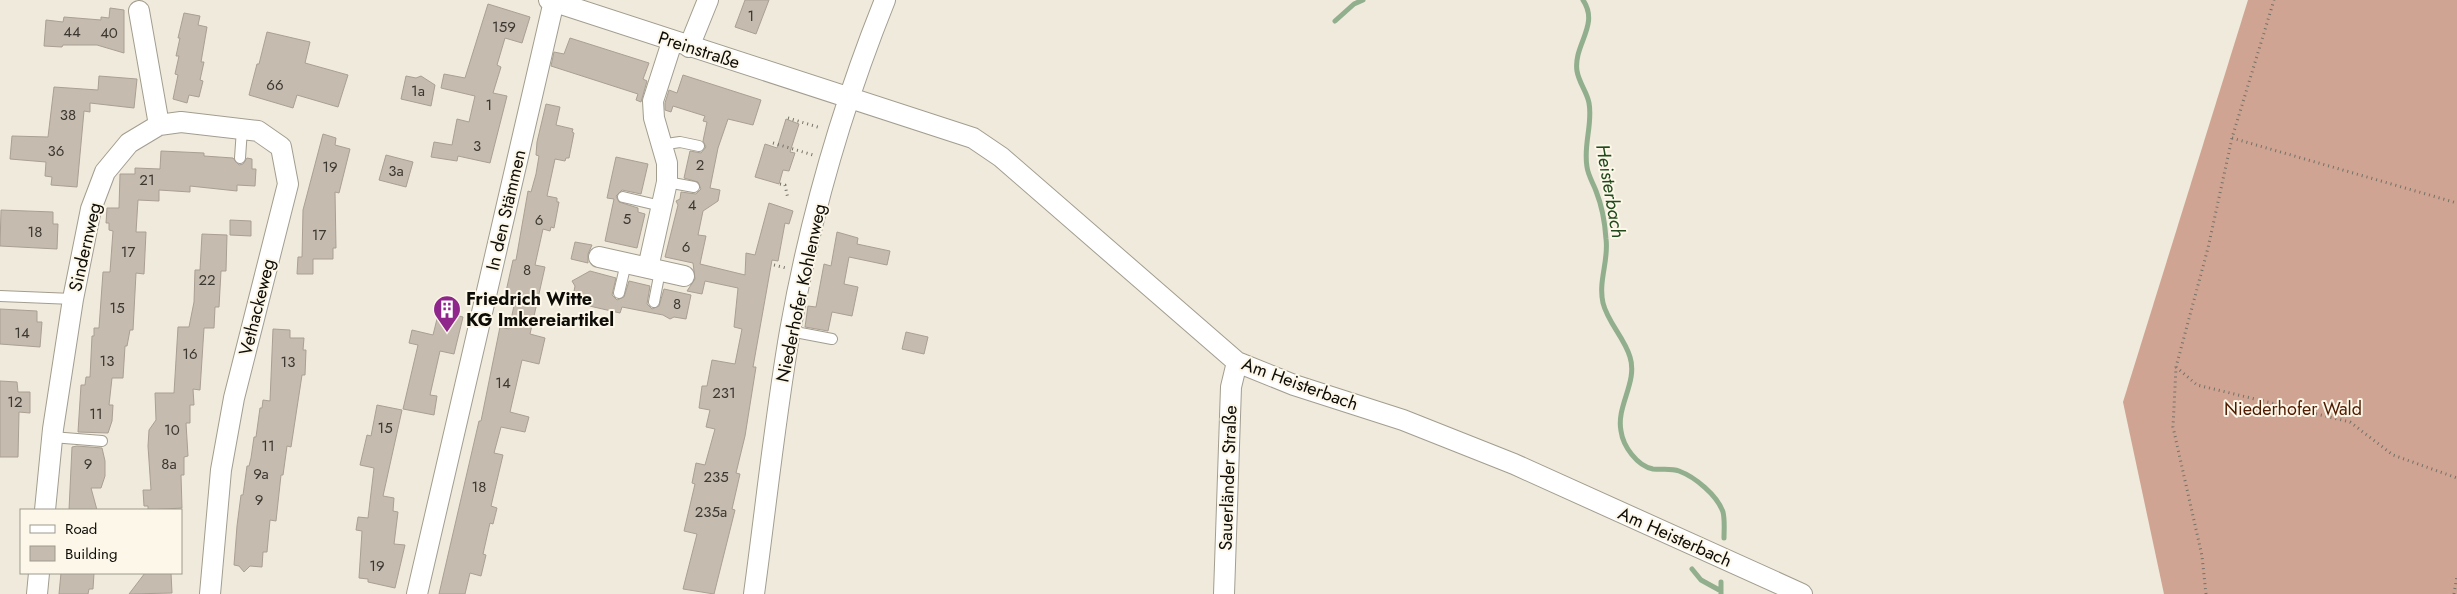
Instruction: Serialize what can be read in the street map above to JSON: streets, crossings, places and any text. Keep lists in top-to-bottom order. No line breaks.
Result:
{"streets":{"street":["Preinstraße","In den Stämmen","Sindernweg","Niederhofer Kohlenweg","Vethackeweg","Am Heisterbach","Sauerländer Straße"]},"crossings":[["Preinstraße","In den Stämmen"],["Preinstraße","Niederhofer Kohlenweg"],["Preinstraße","Am Heisterbach"],["Sindernweg","Vethackeweg"],["Niederhofer Kohlenweg","Am Heisterbach"],["Am Heisterbach","Sauerländer Straße"]],"water":["Heisterbach"],"parks":["Niederhofer Wald"],"places":{"building":["Friedrich Witte KG Imkereiartikel"]},"house_numbers":["1","159","44","40","66","1a","1","38","3","36","2","19","3a","21","4","5","6","18","17","6","17","8","22","8","15","14","16","13","13","14","231","12","11","15","10","11","9","8a","9a","235","18","9","235a","19"],"legend":["Road","Building"]}
